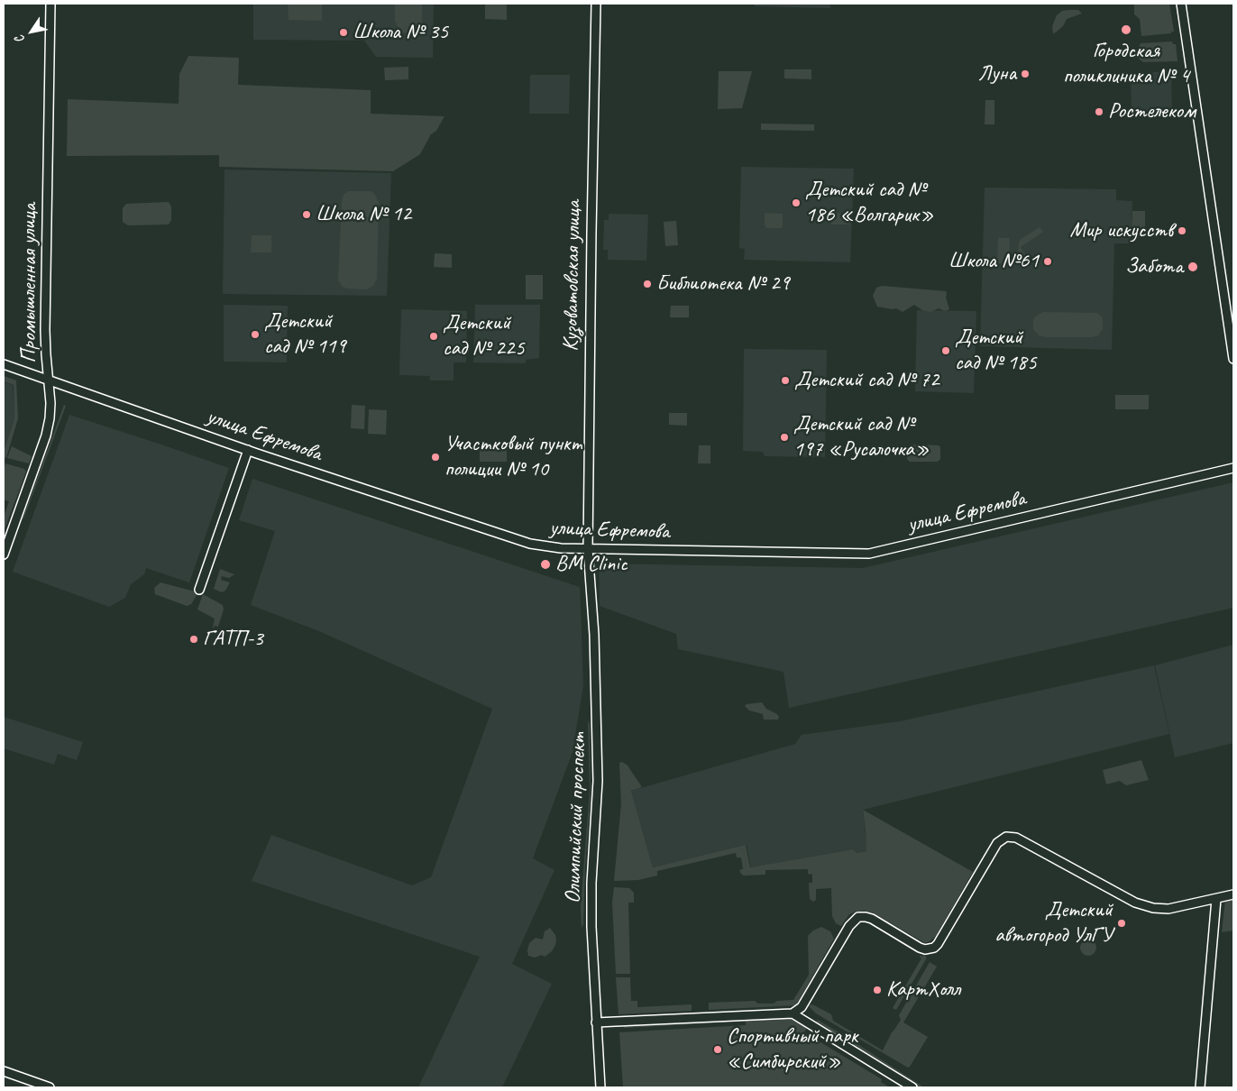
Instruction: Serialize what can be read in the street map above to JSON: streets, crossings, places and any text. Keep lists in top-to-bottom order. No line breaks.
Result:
{"streets":{"street":["Кузоватовская улица","Промышленная улица","улица Ефремова","Олимпийский проспект"]},"crossings":[["Кузоватовская улица","улица Ефремова"],["Кузоватовская улица","Олимпийский проспект"],["Промышленная улица","улица Ефремова"],["улица Ефремова","Олимпийский проспект"]],"places":["Городская поликлиника № 4","Школа № 35","Луна","Ростелеком","Детский сад № 186 «Волгарик»","Школа № 12","Мир искусств","Школа №61","Забота","Библиотека № 29","Детский сад № 119","Детский сад № 225","Детский сад № 185","Детский сад № 72","Детский сад № 197 «Русалочка»","Участковый пункт полиции № 10","BM Clinic","ГАТП-3","Детский автогород УлГУ","КартХолл","Спортивный парк «Симбирский»"],"north":"bottom left"}
